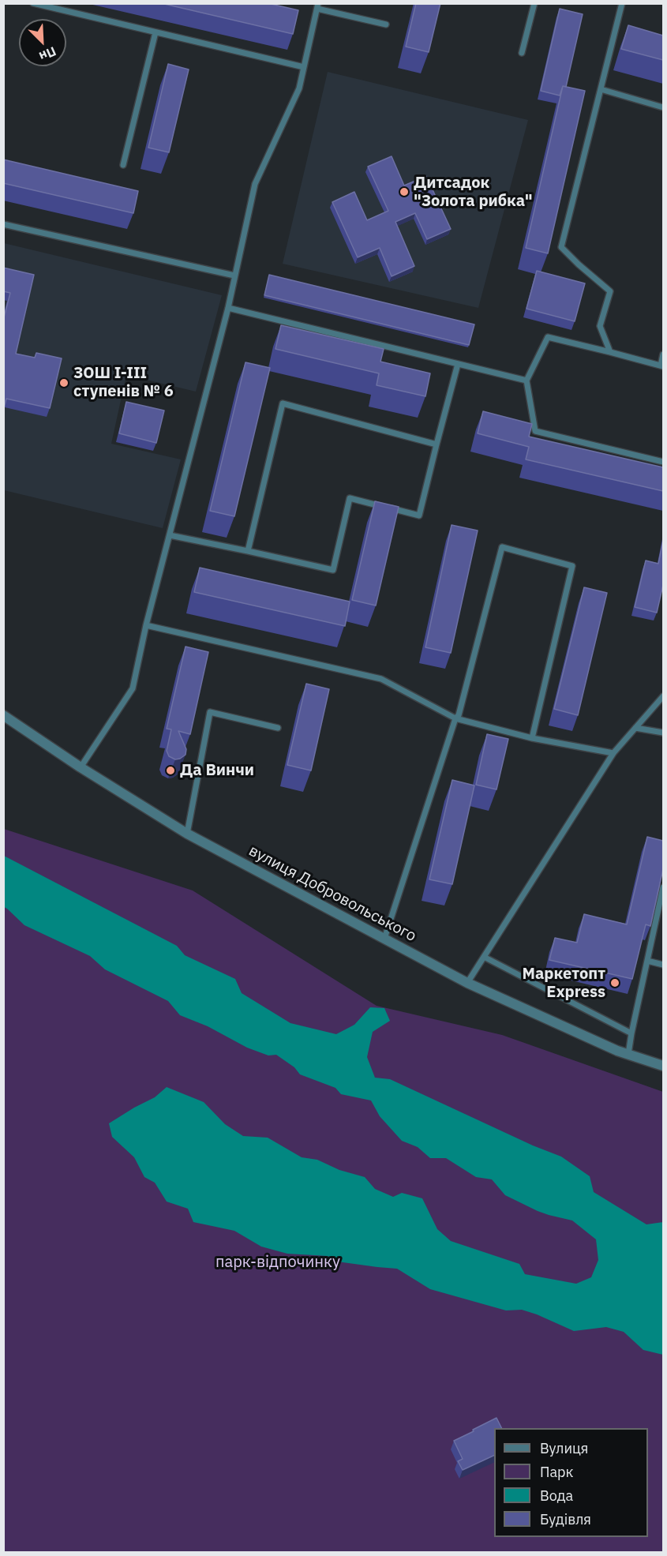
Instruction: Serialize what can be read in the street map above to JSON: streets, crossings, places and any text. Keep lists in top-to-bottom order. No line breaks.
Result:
{"streets":{"street":["вулиця Добровольського"]},"parks":["парк-відпочинку"],"places":["Дитсадок \"Золота рибка\"","ЗОШ І-ІІІ ступенів № 6","Да Винчи","Маркетопт Express"],"legend":["Вулиця","Парк","Вода","Будівля"],"north":"bottom right"}
